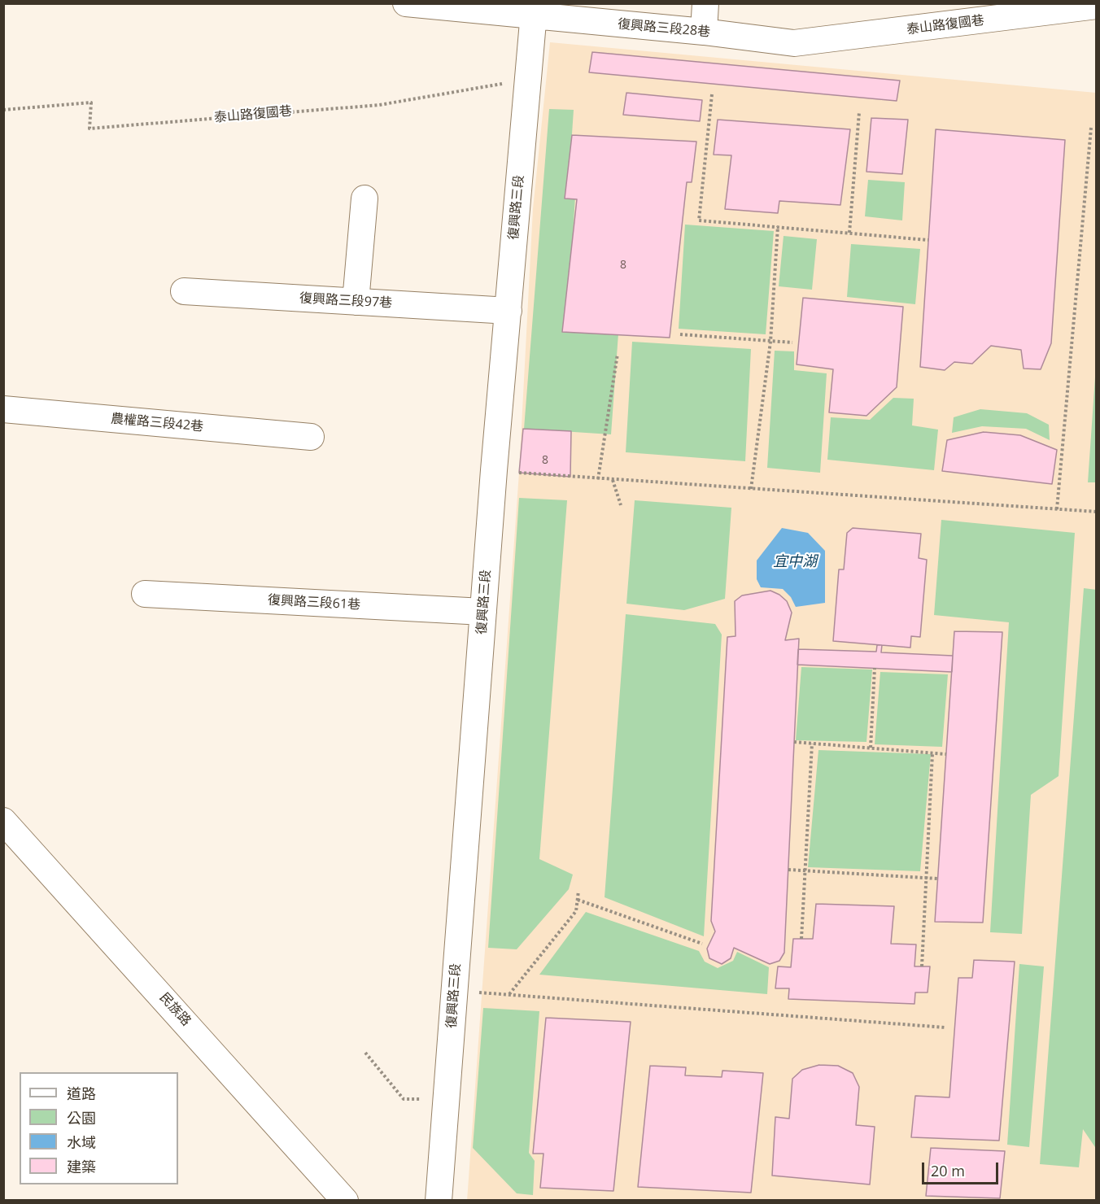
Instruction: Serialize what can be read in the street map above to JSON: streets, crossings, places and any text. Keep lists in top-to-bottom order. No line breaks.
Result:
{"streets":{"street":["泰山路復國巷","復興路三段28巷","復興路三段","復興路三段97巷","農權路三段42巷","復興路三段61巷","民族路"]},"crossings":[["泰山路復國巷","復興路三段28巷"],["泰山路復國巷","復興路三段"],["復興路三段28巷","復興路三段"],["復興路三段","復興路三段97巷"],["復興路三段","復興路三段61巷"]],"water":["宜中湖"],"house_numbers":["8","8"],"legend":["道路","公園","水域","建築"],"scale_bar":"20 m"}
